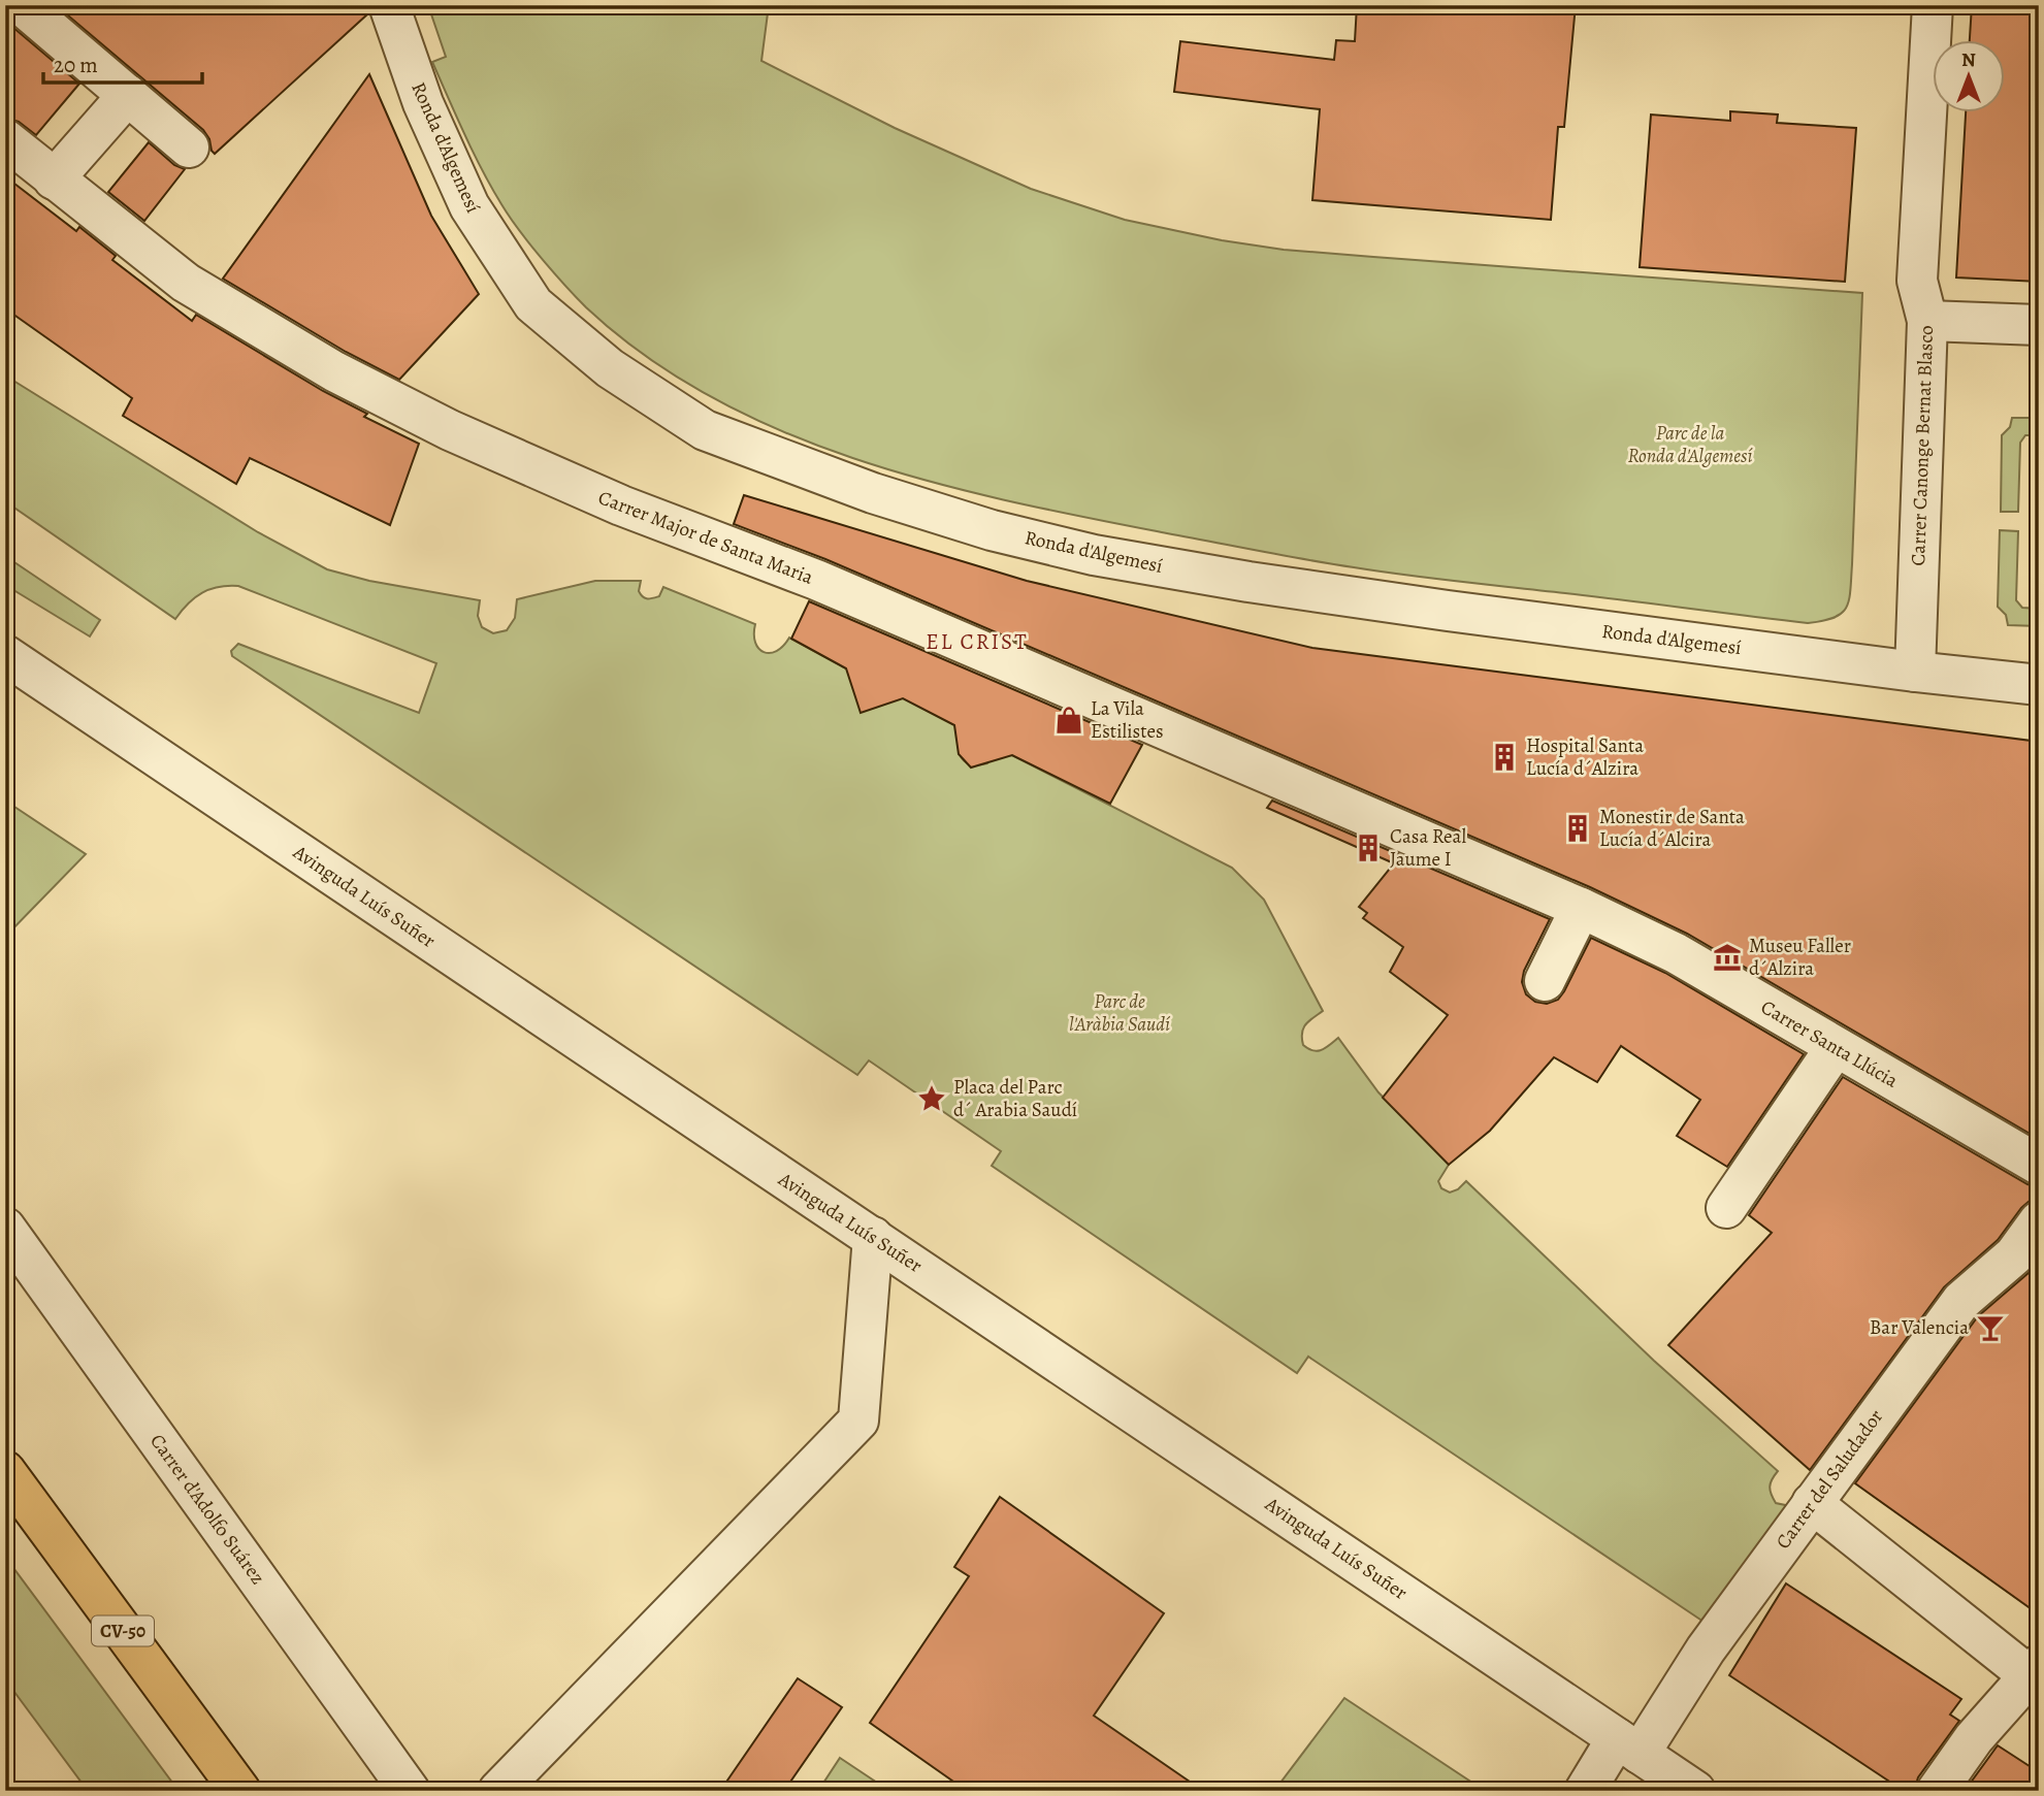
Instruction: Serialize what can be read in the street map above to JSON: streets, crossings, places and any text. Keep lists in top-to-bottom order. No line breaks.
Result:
{"streets":{"main road":["CV-50"],"street":["Ronda d'Algemesí","Carrer Canonge Bernat Blasco","Carrer Major de Santa Maria","Avinguda Luís Suñer","Carrer Santa Llúcia","Carrer del Saludador","Carrer d'Adolfo Suárez"]},"crossings":[["Ronda d'Algemesí","Carrer Canonge Bernat Blasco"],["Carrer Major de Santa Maria","Carrer Santa Llúcia"],["Avinguda Luís Suñer","Carrer del Saludador"]],"districts":["EL CRIST"],"parks":["Parc de la Ronda d'Algemesí","Parc de l'Aràbia Saudí"],"places":{"shop":["La Vila Estilistes"],"building":["Hospital Santa Lucía d´Alzira","Monestir de Santa Lucía d´Alcira","Casa Real Jaume I"],"museum":["Museu Faller d´Alzira"],"place":["Placa del Parc d´ Arabia Saudí"],"bar":["Bar Valencia"]},"scale_bar":"20 m","north":"top"}
